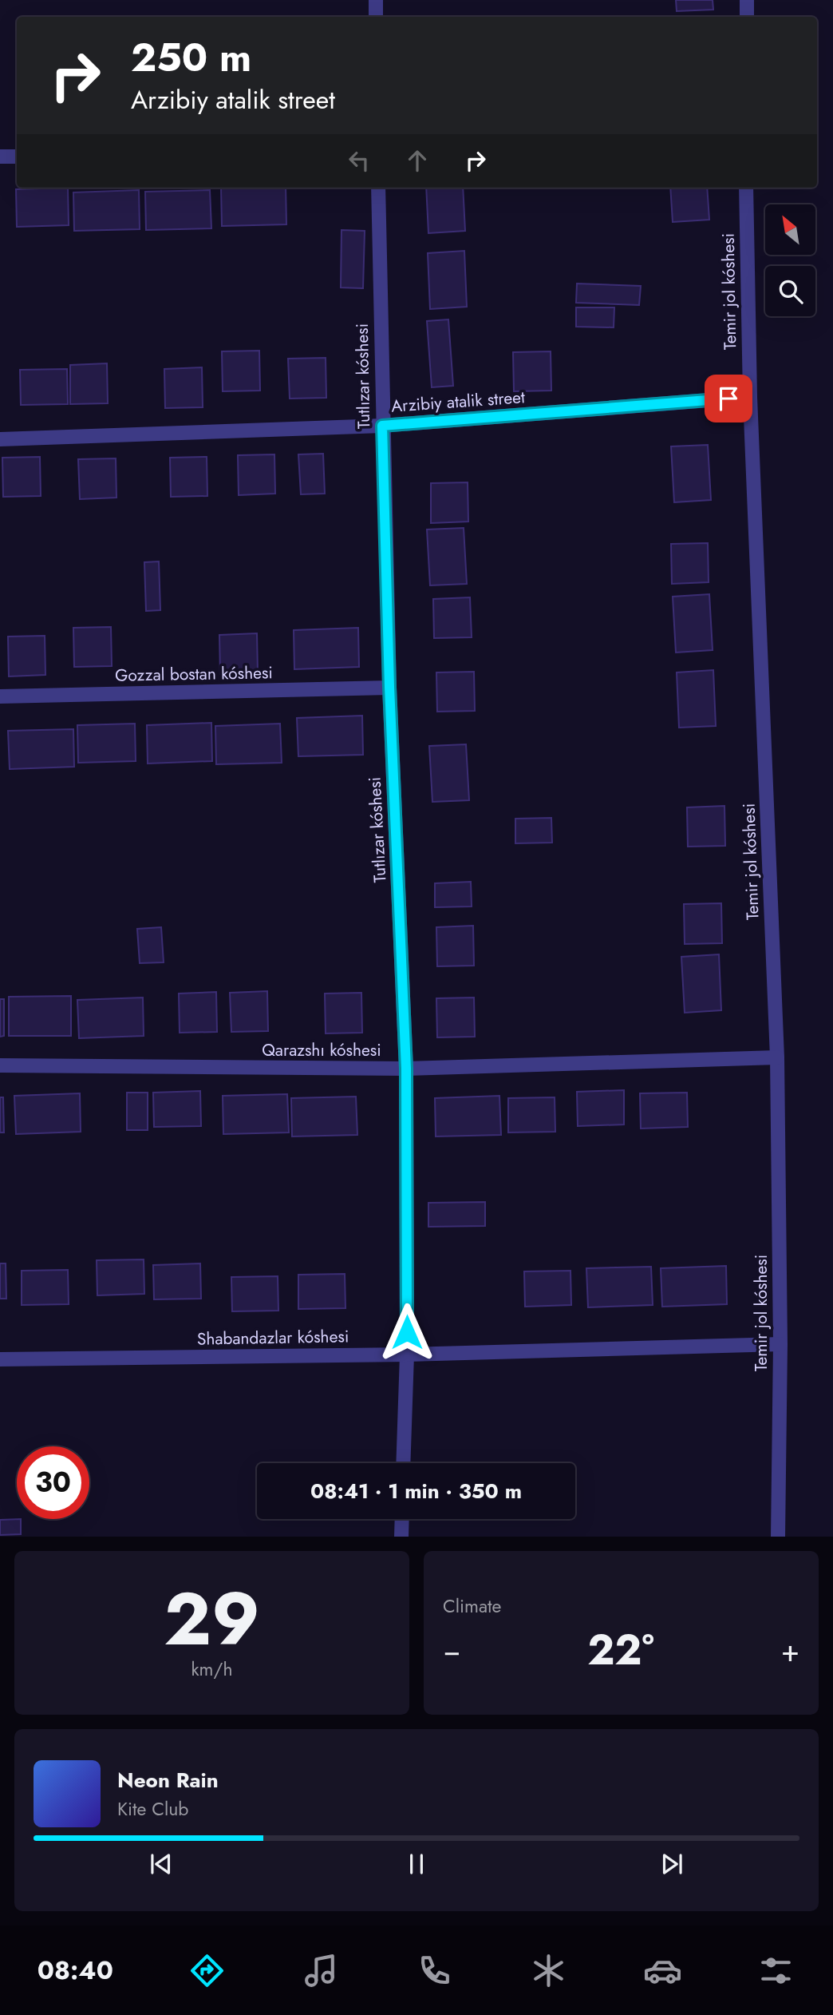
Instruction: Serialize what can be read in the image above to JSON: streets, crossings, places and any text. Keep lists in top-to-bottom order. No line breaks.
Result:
{"streets":{"street":["Temir jol kóshesi","Tutlızar kóshesi","Arzibiy atalik street","Gozzal bostan kóshesi","Qarazshı kóshesi","Shabandazlar kóshesi"]},"crossings":[["Temir jol kóshesi","Arzibiy atalik street"],["Temir jol kóshesi","Qarazshı kóshesi"],["Temir jol kóshesi","Shabandazlar kóshesi"],["Tutlızar kóshesi","Arzibiy atalik street"],["Tutlızar kóshesi","Gozzal bostan kóshesi"],["Tutlızar kóshesi","Qarazshı kóshesi"],["Tutlızar kóshesi","Shabandazlar kóshesi"]],"north":"top left","page":{"turn":["250 m","Arzibiy atalik street"],"limit":"30","trip":"08:41 · 1 min · 350 m","tile":[["29","km/h"],"Climate"],"heat":["−","22°","+"],"song":["Neon Rain","Kite Club"],"tabs":"08:40"}}
